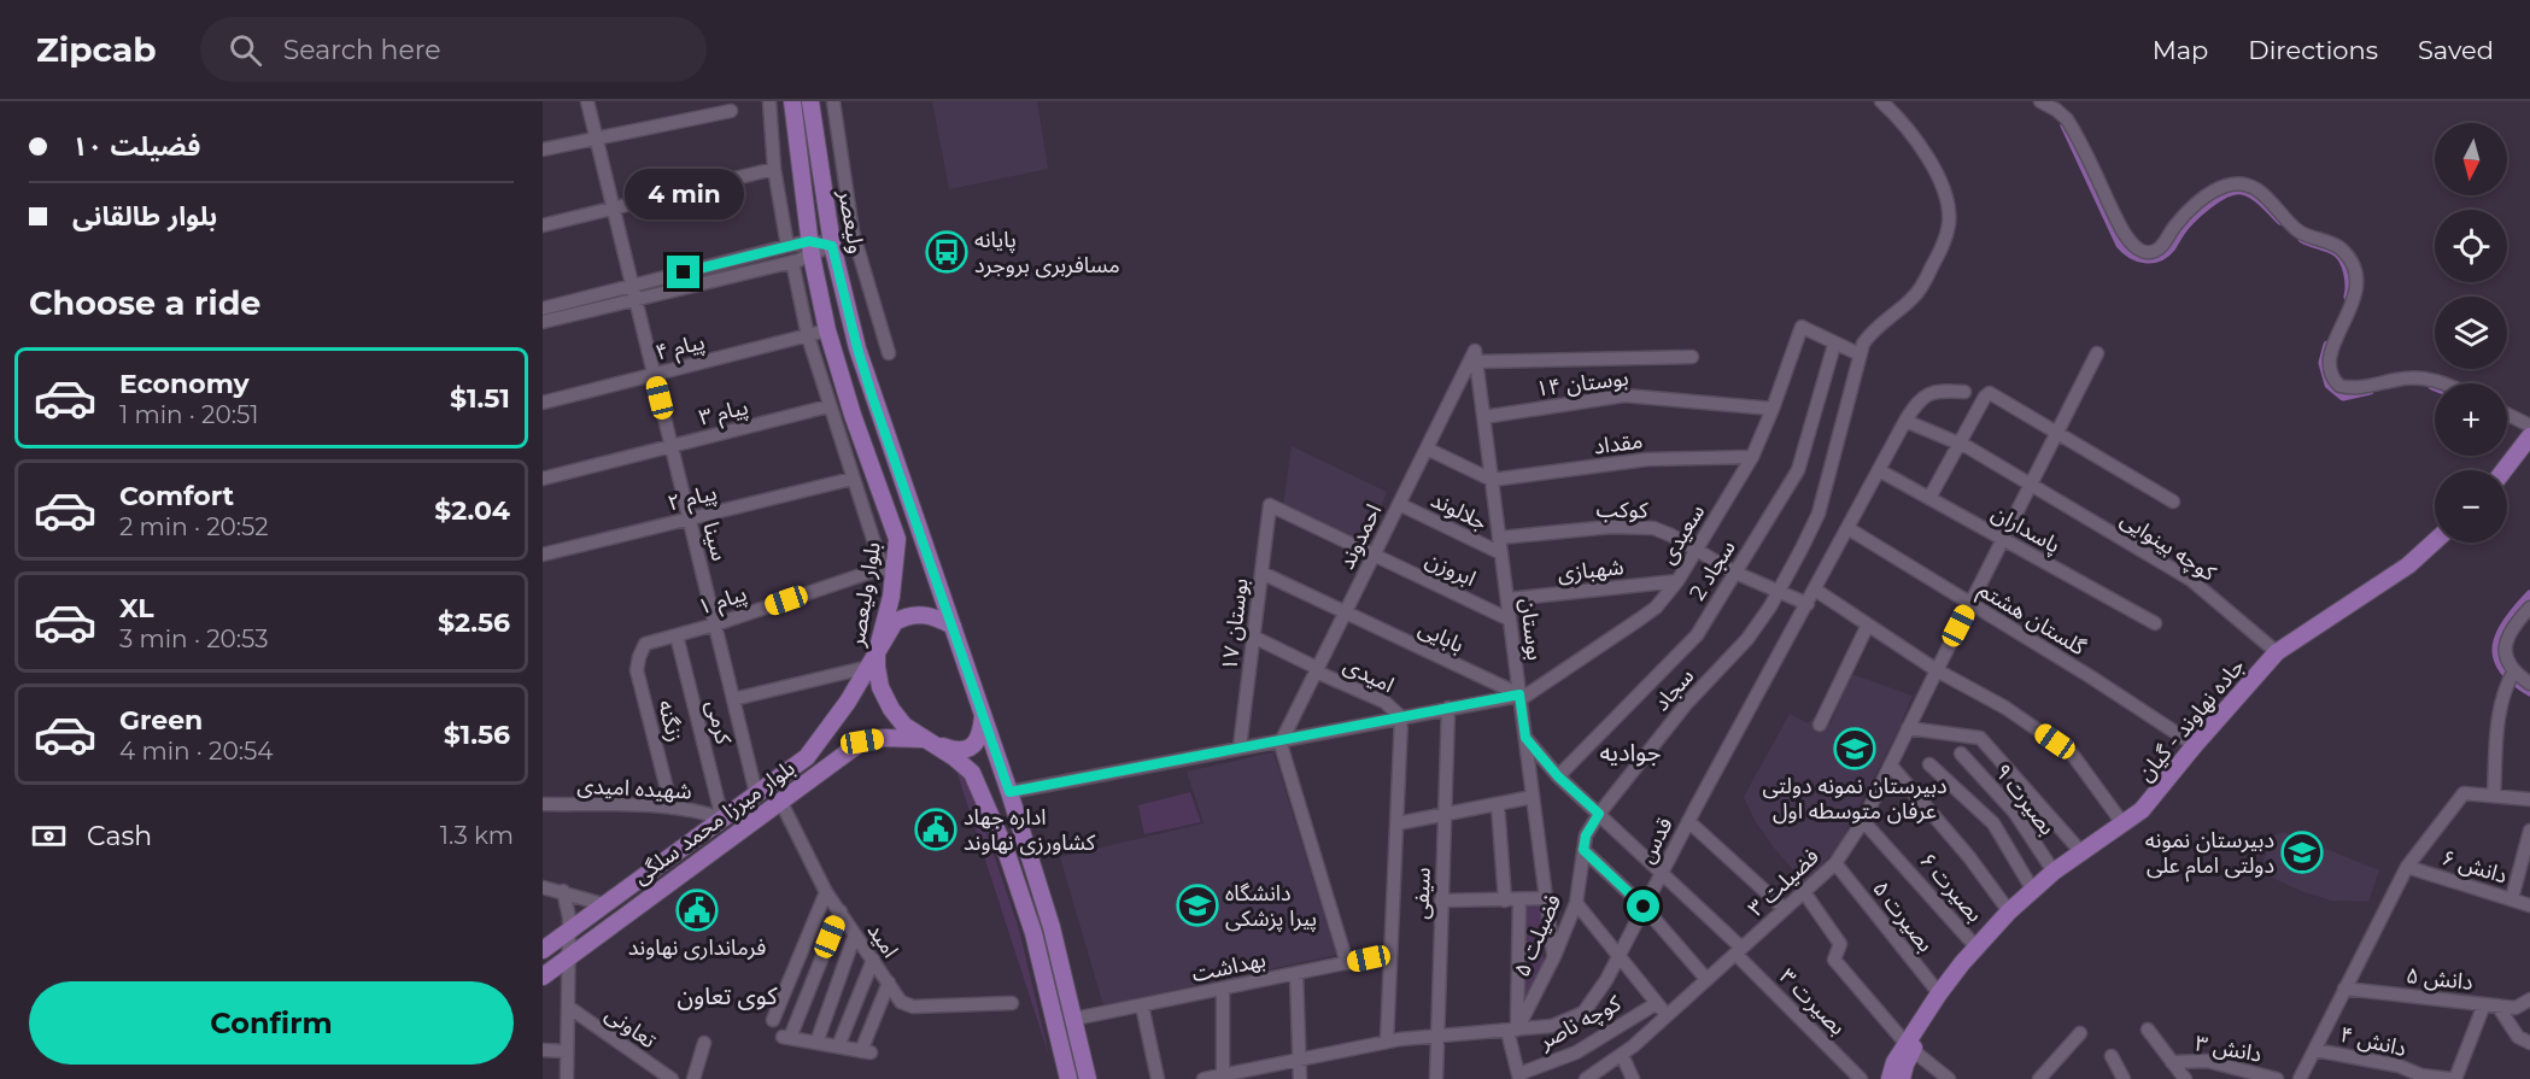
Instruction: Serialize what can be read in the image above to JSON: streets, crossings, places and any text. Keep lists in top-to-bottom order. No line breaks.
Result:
{"streets":{"main road":["ولیعصر","بلوار ولیعصر","جاده نهاوند - گیان","بلوار میرزا محمد سلگی"],"street":["پیام ۴","بوستان ۱۴","پیام ۳","مقداد","پیام ۲","کوکب","جلالوند","پاسداران","سعیدی","احمدوند","سینا","کوچه بینوایی","ابروزن","شهبازی","سجاد 2","پیام ۱","گلستان هشتم","بوستان ۱۷","بوستان","بابایی","امیدی","سجاد","زنگنه","کرمی","شهیده امیدی","بصیرت ۹","قدس","دانش ۶","فضیلت ۳","بصیرت ۶","سیفی","بصیرت ۵","فضیلت ۵","امید","بهداشت","دانش ۵","بصیرت ۳","کوچه ناصر","تعاونی","دانش ۴","دانش ۳"]},"crossings":[["ولیعصر","بلوار ولیعصر"],["ولیعصر","بلوار میرزا محمد سلگی"],["پیام ۴","سینا"],["پیام ۴","بلوار ولیعصر"],["بوستان ۱۴","سعیدی"],["بوستان ۱۴","بوستان"],["پیام ۳","سینا"],["مقداد","سعیدی"],["مقداد","بوستان"],["پیام ۲","سینا"],["کوکب","سعیدی"],["کوکب","سجاد 2"],["کوکب","بوستان"],["کوکب","سجاد"],["کوکب","قدس"],["جلالوند","احمدوند"],["جلالوند","بوستان"],["پاسداران","کوچه بینوایی"],["پاسداران","قدس"],["پاسداران","فضیلت ۳"],["سعیدی","شهبازی"],["سعیدی","سجاد 2"],["سعیدی","بوستان"],["سعیدی","بابایی"],["احمدوند","ابروزن"],["احمدوند","بوستان"],["احمدوند","بابایی"],["احمدوند","امیدی"],["سینا","پیام ۱"],["سینا","بلوار میرزا محمد سلگی"],["کوچه بینوایی","جاده نهاوند - گیان"],["کوچه بینوایی","فضیلت ۳"],["ابروزن","بوستان ۱۷"],["ابروزن","بوستان"],["شهبازی","بوستان"],["سجاد 2","بصیرت ۳"],["بلوار ولیعصر","پیام ۱"],["بلوار ولیعصر","بلوار میرزا محمد سلگی"],["پیام ۱","زنگنه"],["پیام ۱","کرمی"],["گلستان هشتم","جاده نهاوند - گیان"],["گلستان هشتم","قدس"],["گلستان هشتم","فضیلت ۳"],["بوستان ۱۷","بابایی"],["بوستان ۱۷","امیدی"],["بوستان","بابایی"],["بوستان","فضیلت ۵"],["بوستان","بصیرت ۳"],["سجاد","فضیلت ۵"],["سجاد","بصیرت ۳"],["جاده نهاوند - گیان","بصیرت ۹"],["جاده نهاوند - گیان","بصیرت ۶"],["جاده نهاوند - گیان","بصیرت ۵"],["زنگنه","شهیده امیدی"],["کرمی","شهیده امیدی"],["کرمی","بلوار میرزا محمد سلگی"],["شهیده امیدی","بلوار میرزا محمد سلگی"],["بلوار میرزا محمد سلگی","امید"],["قدس","سیفی"],["قدس","فضیلت ۵"],["قدس","بصیرت ۳"],["فضیلت ۳","بصیرت ۶"],["فضیلت ۳","بصیرت ۵"],["فضیلت ۳","بصیرت ۳"],["فضیلت ۵","بصیرت ۳"]],"districts":["جوادیه","کوی تعاون"],"places":{"bus stop":["پایانه مسافربری بروجرد"],"school or university":["دبیرستان نمونه دولتی عرفان متوسطه اول","دبیرستان نمونه دولتی امام علی","دانشگاه پیرا پزشکی"],"public building":["اداره جهاد کشاورزی نهاوند","فرمانداری نهاوند"]},"north":"bottom","page":{"header":"Zipcab","search":"Search here","nav":["Map","Directions","Saved"],"banner":["فضیلت ۱۰","بلوار طالقانی"],"map_buttons":["+","−"],"bubble":"4 min","heading":"Choose a ride","list":[{"name":"Economy","note":"1 min · 20:51","value":"$1.51"},{"name":"Comfort","note":"2 min · 20:52","value":"$2.04"},{"name":"XL","note":"3 min · 20:53","value":"$2.56"},{"name":"Green","note":"4 min · 20:54","value":"$1.56"}],"pay":["Cash","1.3 km"],"buttons":"Confirm"}}
